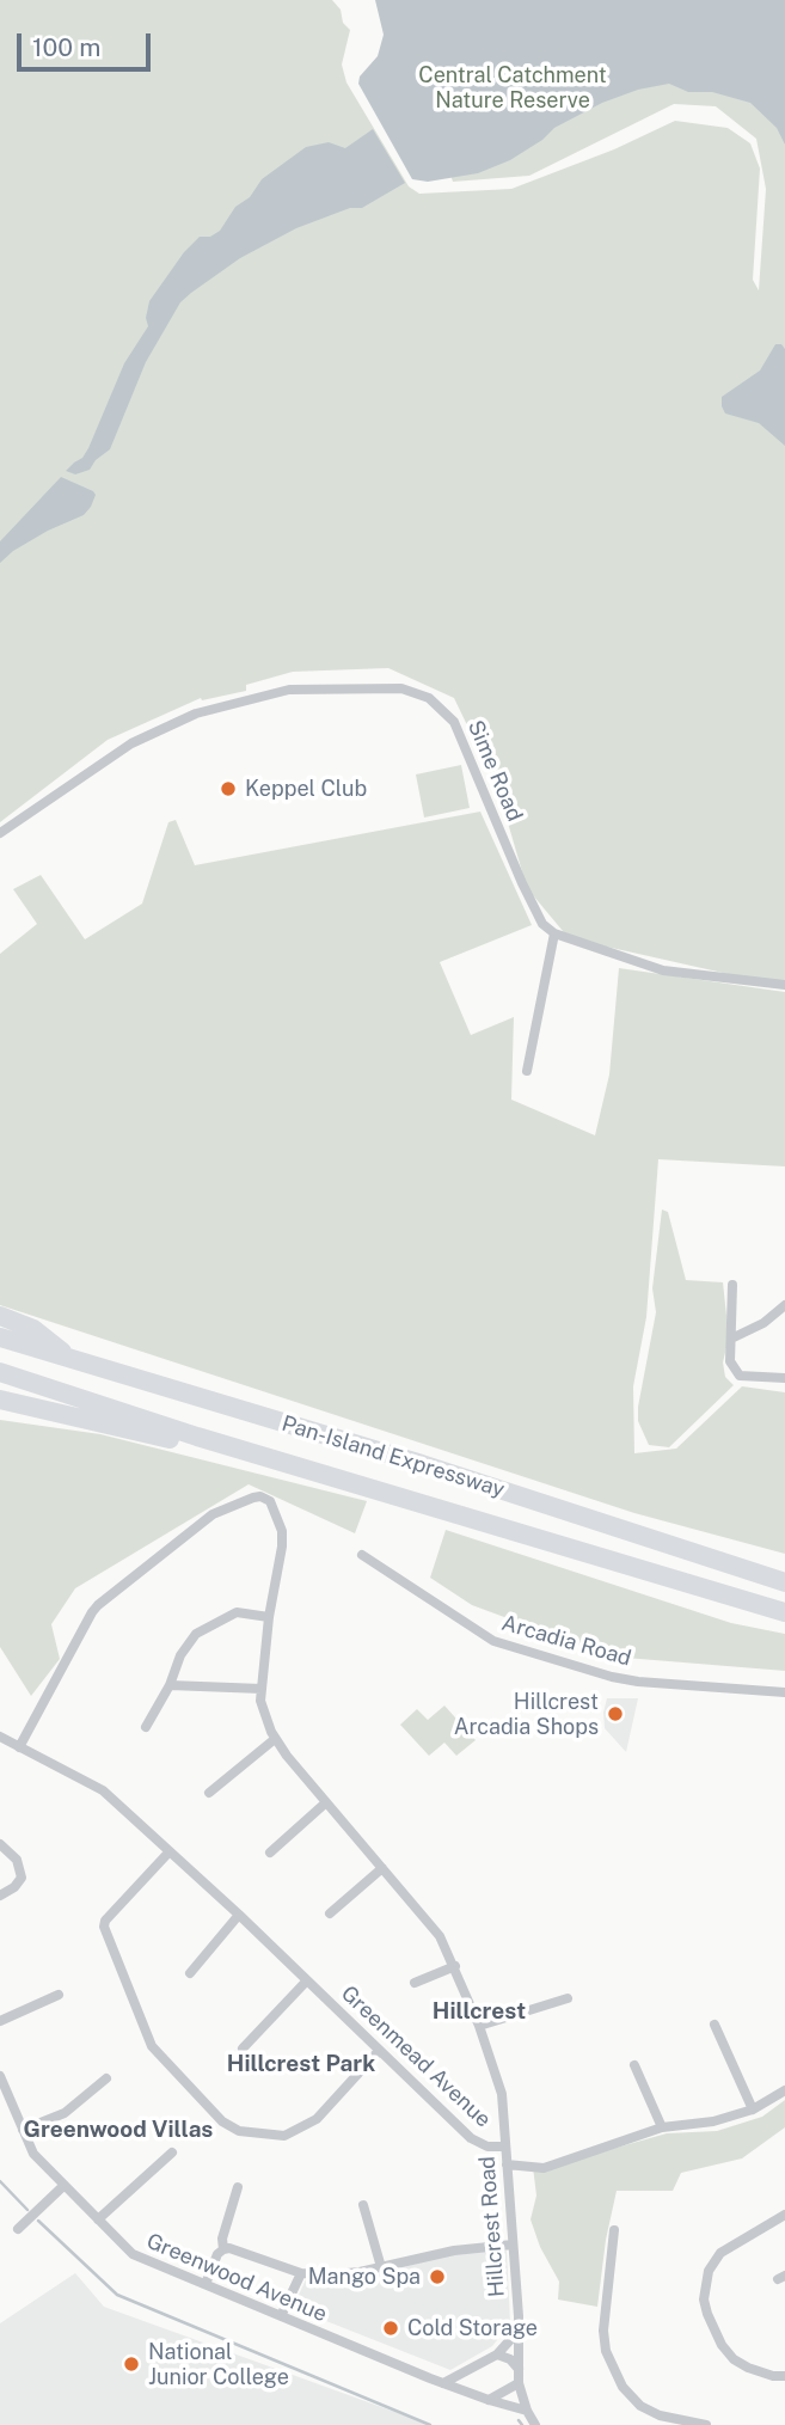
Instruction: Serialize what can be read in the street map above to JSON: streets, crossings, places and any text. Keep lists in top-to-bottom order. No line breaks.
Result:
{"streets":{"highway":["Pan-Island Expressway"],"street":["Sime Road","Arcadia Road","Greenmead Avenue","Hillcrest Road","Greenwood Avenue"]},"crossings":[["Greenmead Avenue","Hillcrest Road"],["Hillcrest Road","Greenwood Avenue"]],"districts":["Hillcrest","Hillcrest Park","Greenwood Villas"],"parks":["Central Catchment Nature Reserve"],"places":["Keppel Club","Hillcrest Arcadia Shops","Mango Spa","Cold Storage","National Junior College"],"scale_bar":"100 m"}
